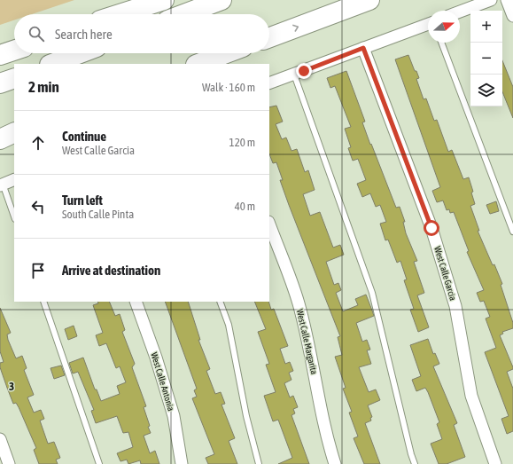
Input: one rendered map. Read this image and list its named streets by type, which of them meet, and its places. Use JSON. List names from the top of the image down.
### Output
{
  "streets": {
    "street": ["West Calle Garcia", "West Calle Margarita", "West Calle Antonia"]
  },
  "north": "right",
  "page": {
    "map_buttons": ["+", "−"],
    "search": "Search here",
    "heading": ["2 min", "Walk · 160 m"],
    "list": [
      ["Continue", "West Calle Garcia", "120 m"],
      ["Turn left", "South Calle Pinta", "40 m"],
      "Arrive at destination"
    ]
  },
  "grid": {
    "rows": ["3"]
  }
}
